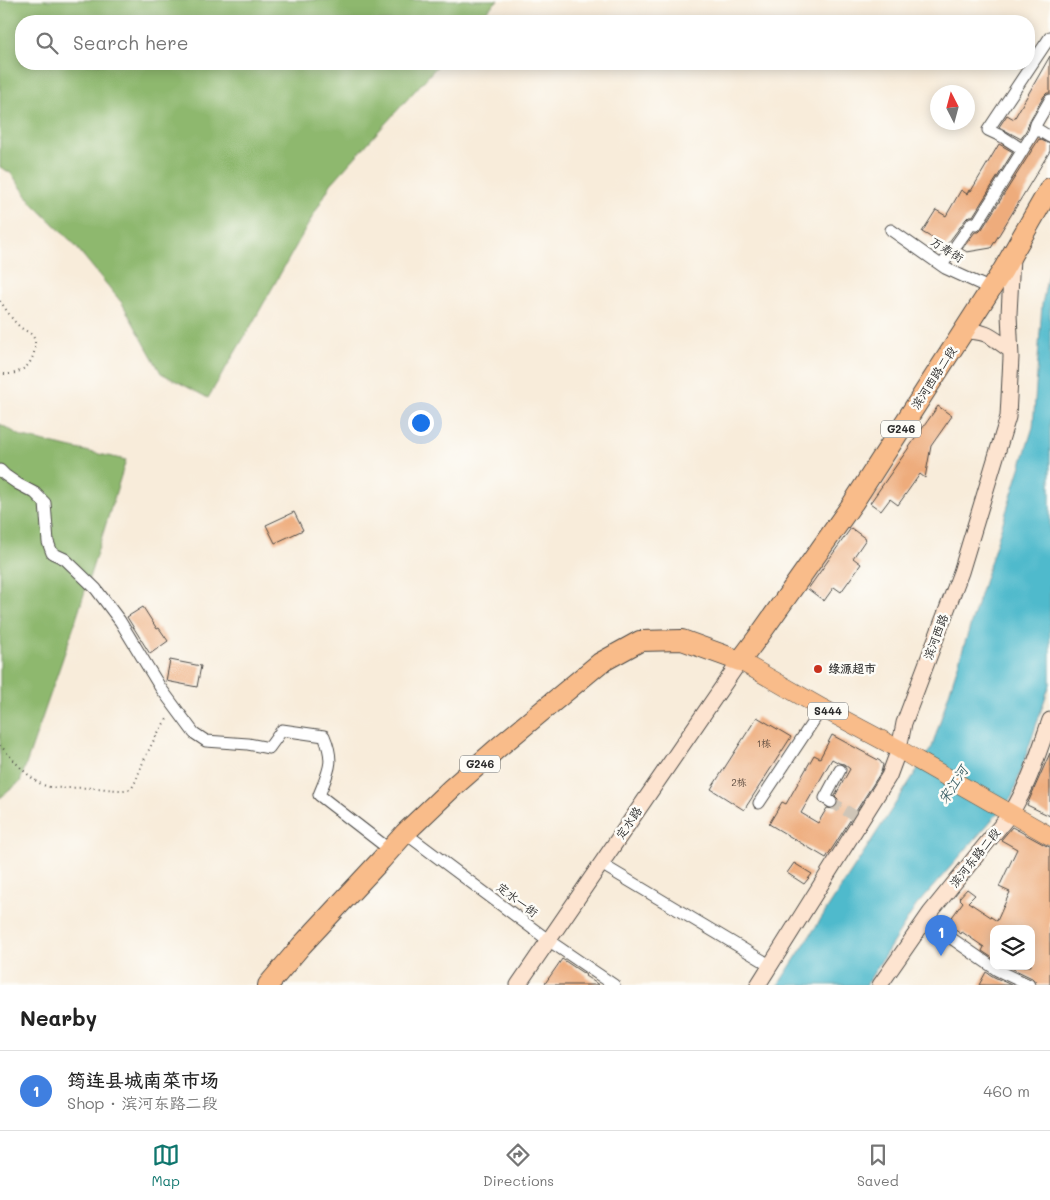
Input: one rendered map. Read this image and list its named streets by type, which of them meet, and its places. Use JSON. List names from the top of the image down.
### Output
{
  "streets": {
    "highway": ["滨河西路二段", "G246"],
    "main road": ["S444"],
    "street": [
      "万寿街",
      "滨河西路",
      "定水路",
      "滨河东路二段",
      "定水一街"
    ]
  },
  "crossings": [
    ["万寿街", "滨河西路二段"],
    ["滨河西路二段", "G246"],
    ["滨河西路二段", "滨河西路"],
    ["滨河西路二段", "S444"],
    ["滨河西路二段", "定水路"],
    ["G246", "S444"],
    ["G246", "定水路"],
    ["G246", "定水一街"],
    ["滨河西路", "S444"],
    ["S444", "定水路"],
    ["S444", "滨河东路二段"],
    ["定水路", "定水一街"]
  ],
  "water": ["宋江河"],
  "places": ["绿源超市"],
  "house_numbers": ["1栋", "2栋"],
  "north": "top",
  "page": {
    "search": "Search here",
    "pins": "1",
    "heading": "Nearby",
    "list": [
      {
        "mark": "1",
        "name": "筠连县城南菜市场",
        "note": "Shop · 滨河东路二段",
        "value": "460 m"
      }
    ],
    "nav": ["Map", "Directions", "Saved"]
  }
}
